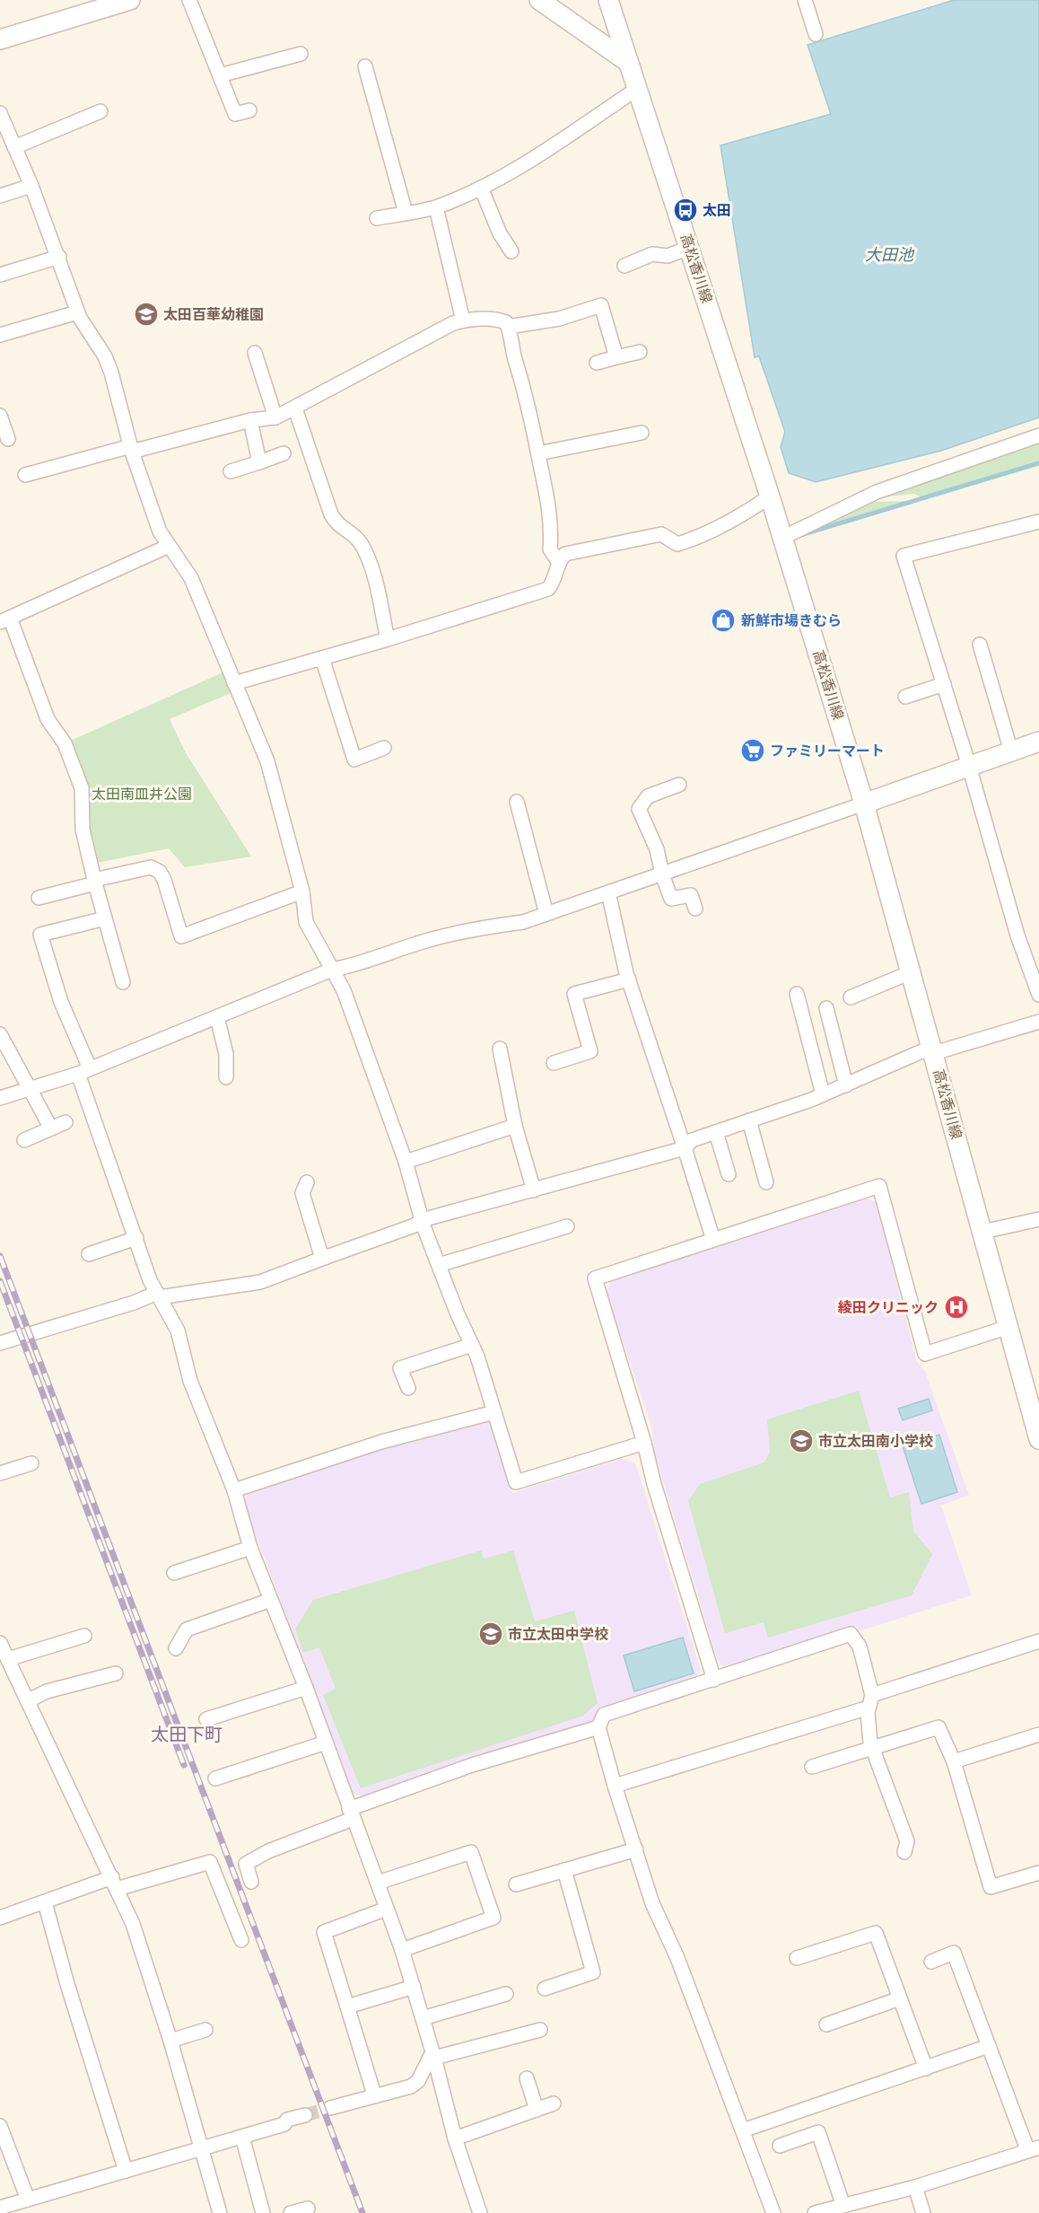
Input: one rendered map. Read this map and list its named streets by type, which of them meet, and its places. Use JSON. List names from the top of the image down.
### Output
{
  "streets": {
    "main road": ["高松香川線"]
  },
  "districts": ["太田下町"],
  "water": ["大田池"],
  "parks": ["太田南皿井公園"],
  "places": {
    "bus stop": ["太田"],
    "school or university": ["太田百華幼稚園", "市立太田南小学校", "市立太田中学校"],
    "shop": ["新鮮市場きむら"],
    "supermarket": ["ファミリーマート"],
    "hospital": ["綾田クリニック"]
  }
}
